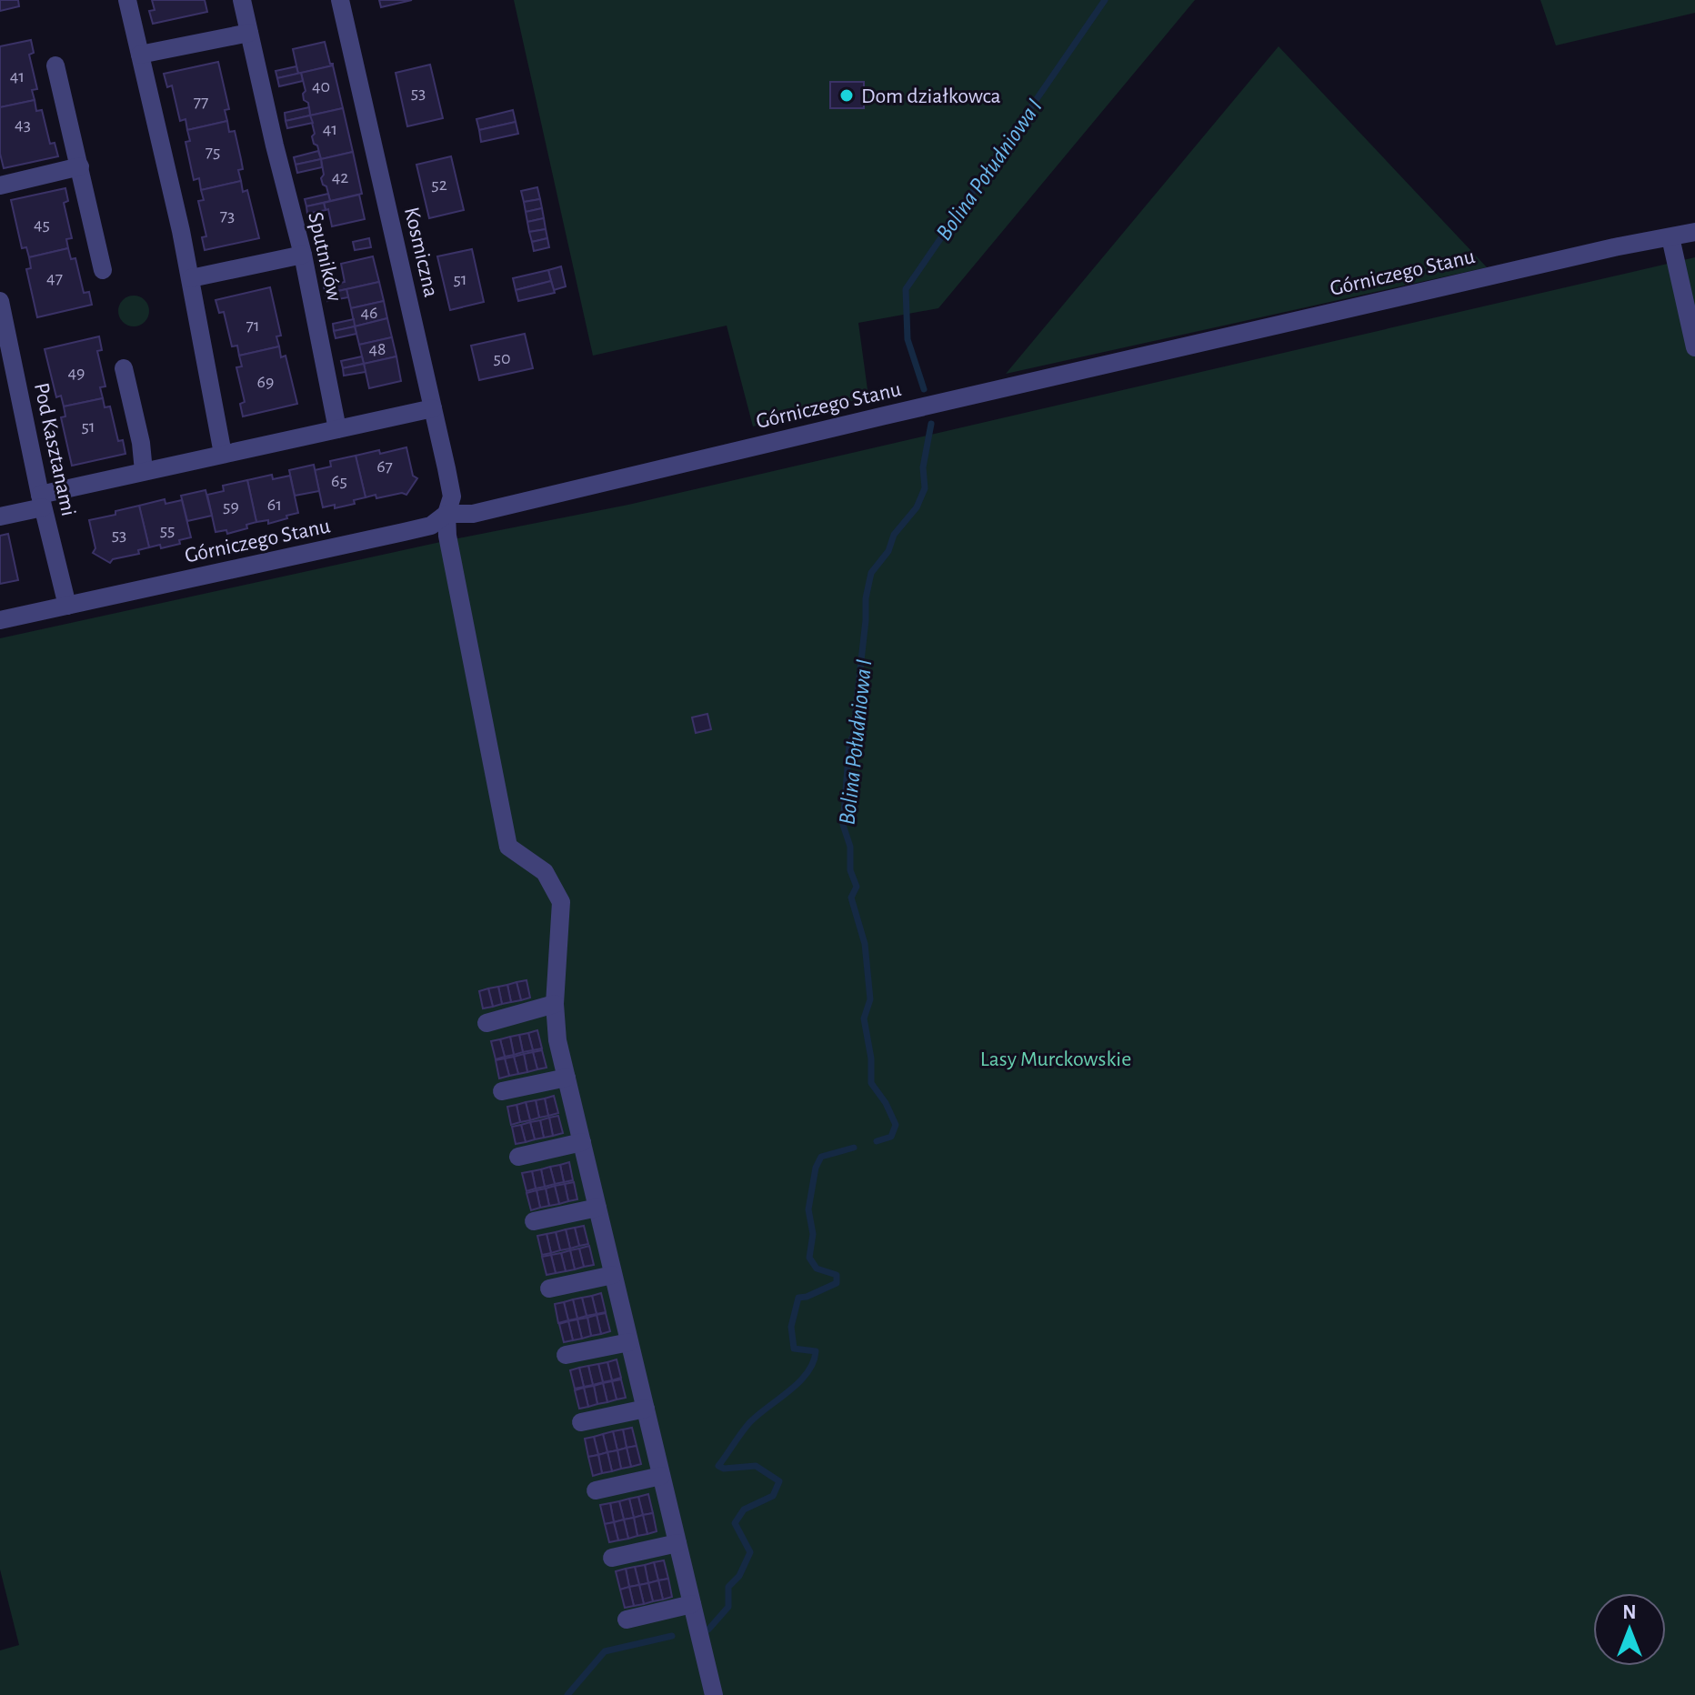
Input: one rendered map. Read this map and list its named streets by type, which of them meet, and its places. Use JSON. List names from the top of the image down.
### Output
{
  "streets": {
    "street": [
      "Kosmiczna",
      "Sputników",
      "Górniczego Stanu",
      "Pod Kasztanami"
    ]
  },
  "crossings": [
    ["Kosmiczna", "Górniczego Stanu"],
    ["Górniczego Stanu", "Pod Kasztanami"]
  ],
  "water": ["Bolina Południowa I"],
  "parks": ["Lasy Murckowskie"],
  "places": ["Dom działkowca"],
  "house_numbers": [
    "41",
    "40",
    "53",
    "77",
    "43",
    "41",
    "75",
    "42",
    "52",
    "73",
    "45",
    "47",
    "51",
    "46",
    "71",
    "48",
    "50",
    "49",
    "69",
    "51",
    "67",
    "65",
    "61",
    "59",
    "55",
    "53"
  ],
  "north": "top"
}
